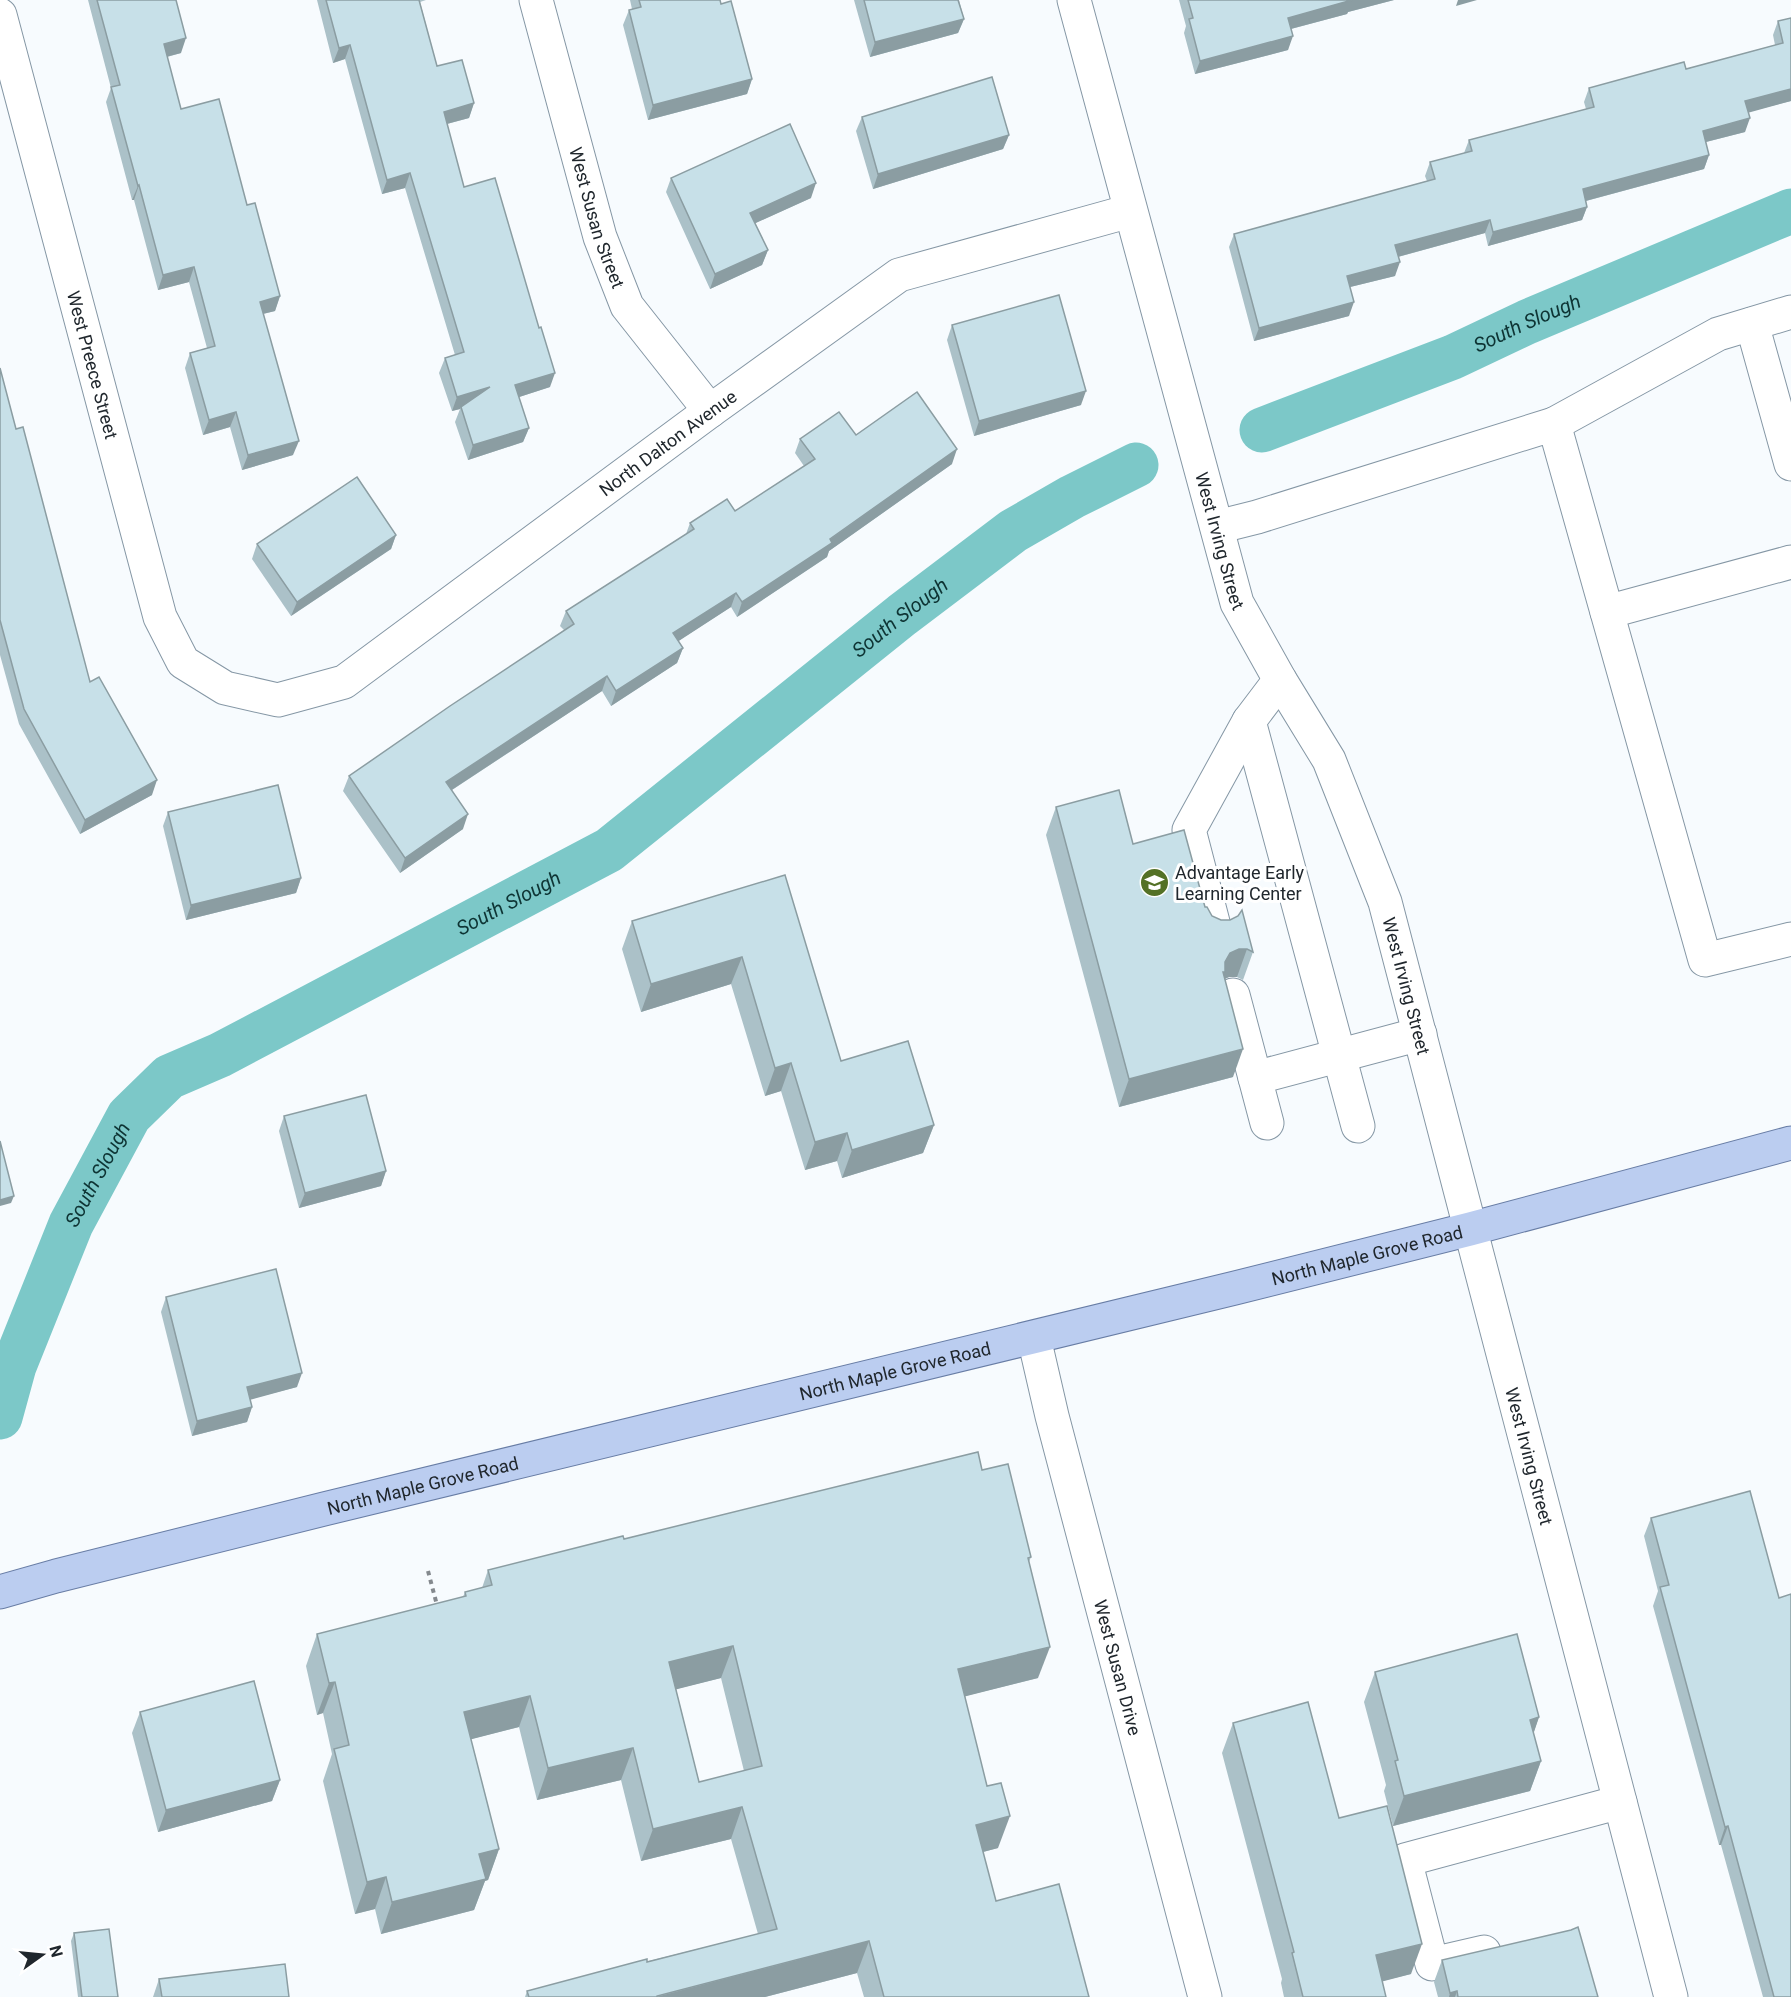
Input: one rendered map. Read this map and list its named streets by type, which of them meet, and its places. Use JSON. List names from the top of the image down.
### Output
{
  "streets": {
    "main road": ["North Maple Grove Road"],
    "street": [
      "West Susan Street",
      "West Preece Street",
      "North Dalton Avenue",
      "West Irving Street",
      "West Susan Drive"
    ]
  },
  "crossings": [
    ["West Susan Street", "North Dalton Avenue"],
    ["West Preece Street", "North Dalton Avenue"],
    ["North Dalton Avenue", "West Irving Street"],
    ["West Irving Street", "North Maple Grove Road"],
    ["North Maple Grove Road", "West Susan Drive"]
  ],
  "water": ["South Slough"],
  "places": {
    "school or university": ["Advantage Early Learning Center"]
  },
  "north": "right"
}
